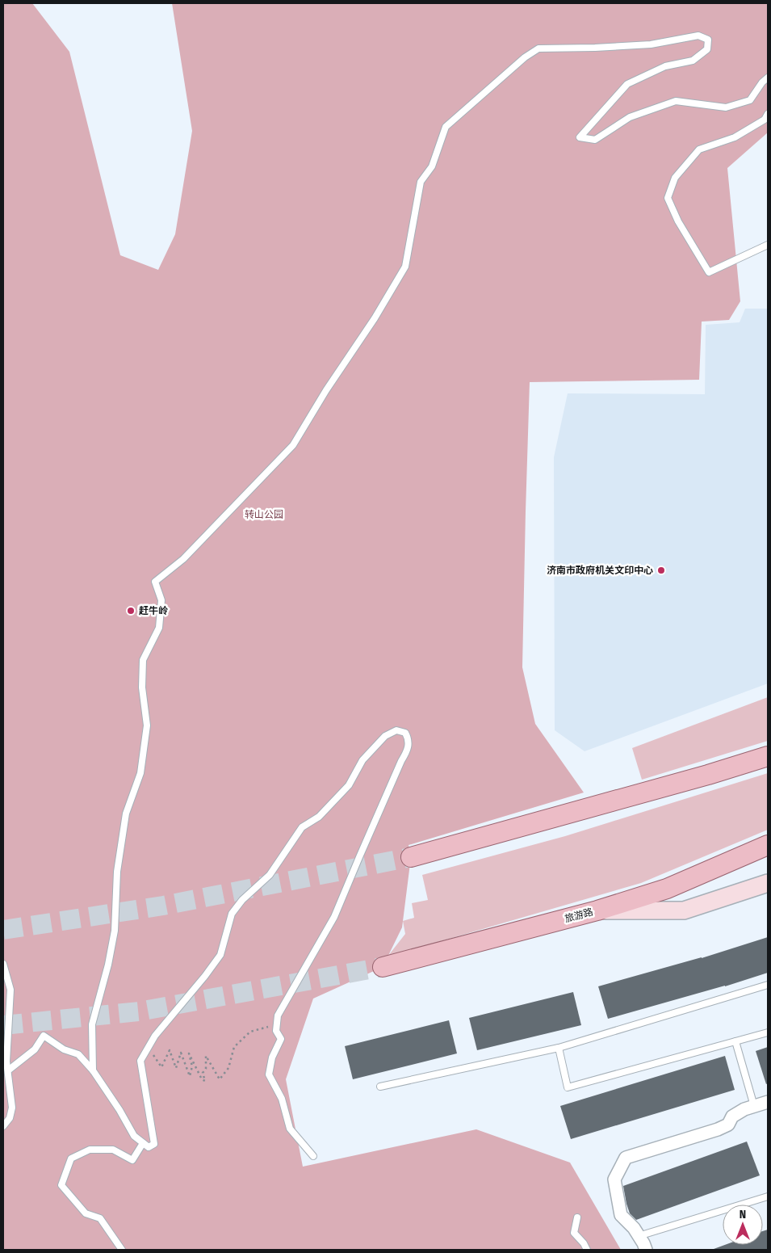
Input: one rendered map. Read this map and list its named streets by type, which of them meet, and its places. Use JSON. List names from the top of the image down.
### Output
{
  "streets": {
    "main road": ["旅游路"]
  },
  "parks": ["转山公园"],
  "places": ["济南市政府机关文印中心", "赶牛岭"],
  "north": "top"
}
